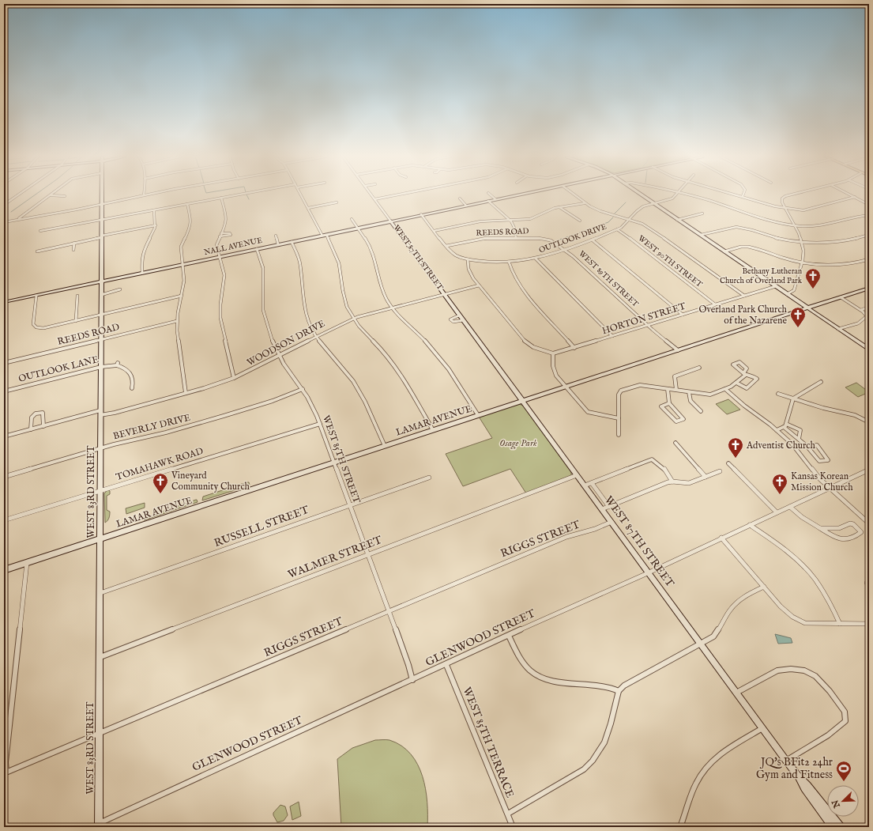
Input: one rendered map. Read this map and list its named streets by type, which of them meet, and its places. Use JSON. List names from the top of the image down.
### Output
{
  "streets": {
    "street": [
      "REEDS ROAD",
      "OUTLOOK DRIVE",
      "NALL AVENUE",
      "WEST 87TH STREET",
      "WEST 90TH STREET",
      "WEST 89TH STREET",
      "HORTON STREET",
      "WOODSON DRIVE",
      "OUTLOOK LANE",
      "LAMAR AVENUE",
      "BEVERLY DRIVE",
      "WEST 85TH STREET",
      "TOMAHAWK ROAD",
      "WEST 83RD STREET",
      "RUSSELL STREET",
      "RIGGS STREET",
      "WALMER STREET",
      "GLENWOOD STREET",
      "WEST 85TH TERRACE"
    ]
  },
  "crossings": [
    ["REEDS ROAD", "OUTLOOK DRIVE"],
    ["REEDS ROAD", "WEST 89TH STREET"],
    ["REEDS ROAD", "WEST 83RD STREET"],
    ["OUTLOOK DRIVE", "NALL AVENUE"],
    ["OUTLOOK DRIVE", "WEST 90TH STREET"],
    ["OUTLOOK DRIVE", "WEST 89TH STREET"],
    ["NALL AVENUE", "WEST 87TH STREET"],
    ["NALL AVENUE", "WEST 85TH STREET"],
    ["NALL AVENUE", "WEST 83RD STREET"],
    ["WEST 87TH STREET", "WOODSON DRIVE"],
    ["WEST 87TH STREET", "LAMAR AVENUE"],
    ["WEST 87TH STREET", "RIGGS STREET"],
    ["WEST 87TH STREET", "WALMER STREET"],
    ["WEST 87TH STREET", "GLENWOOD STREET"],
    ["WEST 90TH STREET", "HORTON STREET"],
    ["WEST 89TH STREET", "HORTON STREET"],
    ["WEST 89TH STREET", "LAMAR AVENUE"],
    ["WOODSON DRIVE", "WEST 85TH STREET"],
    ["WOODSON DRIVE", "WEST 83RD STREET"],
    ["OUTLOOK LANE", "WEST 83RD STREET"],
    ["LAMAR AVENUE", "WEST 85TH STREET"],
    ["LAMAR AVENUE", "WEST 83RD STREET"],
    ["BEVERLY DRIVE", "WEST 85TH STREET"],
    ["BEVERLY DRIVE", "WEST 83RD STREET"],
    ["WEST 85TH STREET", "TOMAHAWK ROAD"],
    ["WEST 85TH STREET", "RUSSELL STREET"],
    ["WEST 85TH STREET", "RIGGS STREET"],
    ["WEST 85TH STREET", "WALMER STREET"],
    ["WEST 85TH STREET", "GLENWOOD STREET"],
    ["TOMAHAWK ROAD", "WEST 83RD STREET"],
    ["WEST 83RD STREET", "RUSSELL STREET"],
    ["WEST 83RD STREET", "RIGGS STREET"],
    ["WEST 83RD STREET", "WALMER STREET"],
    ["WEST 83RD STREET", "GLENWOOD STREET"],
    ["GLENWOOD STREET", "WEST 85TH TERRACE"]
  ],
  "parks": ["Osage Park"],
  "places": {
    "church": [
      "Bethany Lutheran Church of Overland Park",
      "Overland Park Church of the Nazarene",
      "Adventist Church",
      "Vineyard Community Church",
      "Kansas Korean Mission Church"
    ],
    "sports": ["JQ's BFit2 24hr Gym and Fitness"]
  },
  "north": "bottom left"
}
